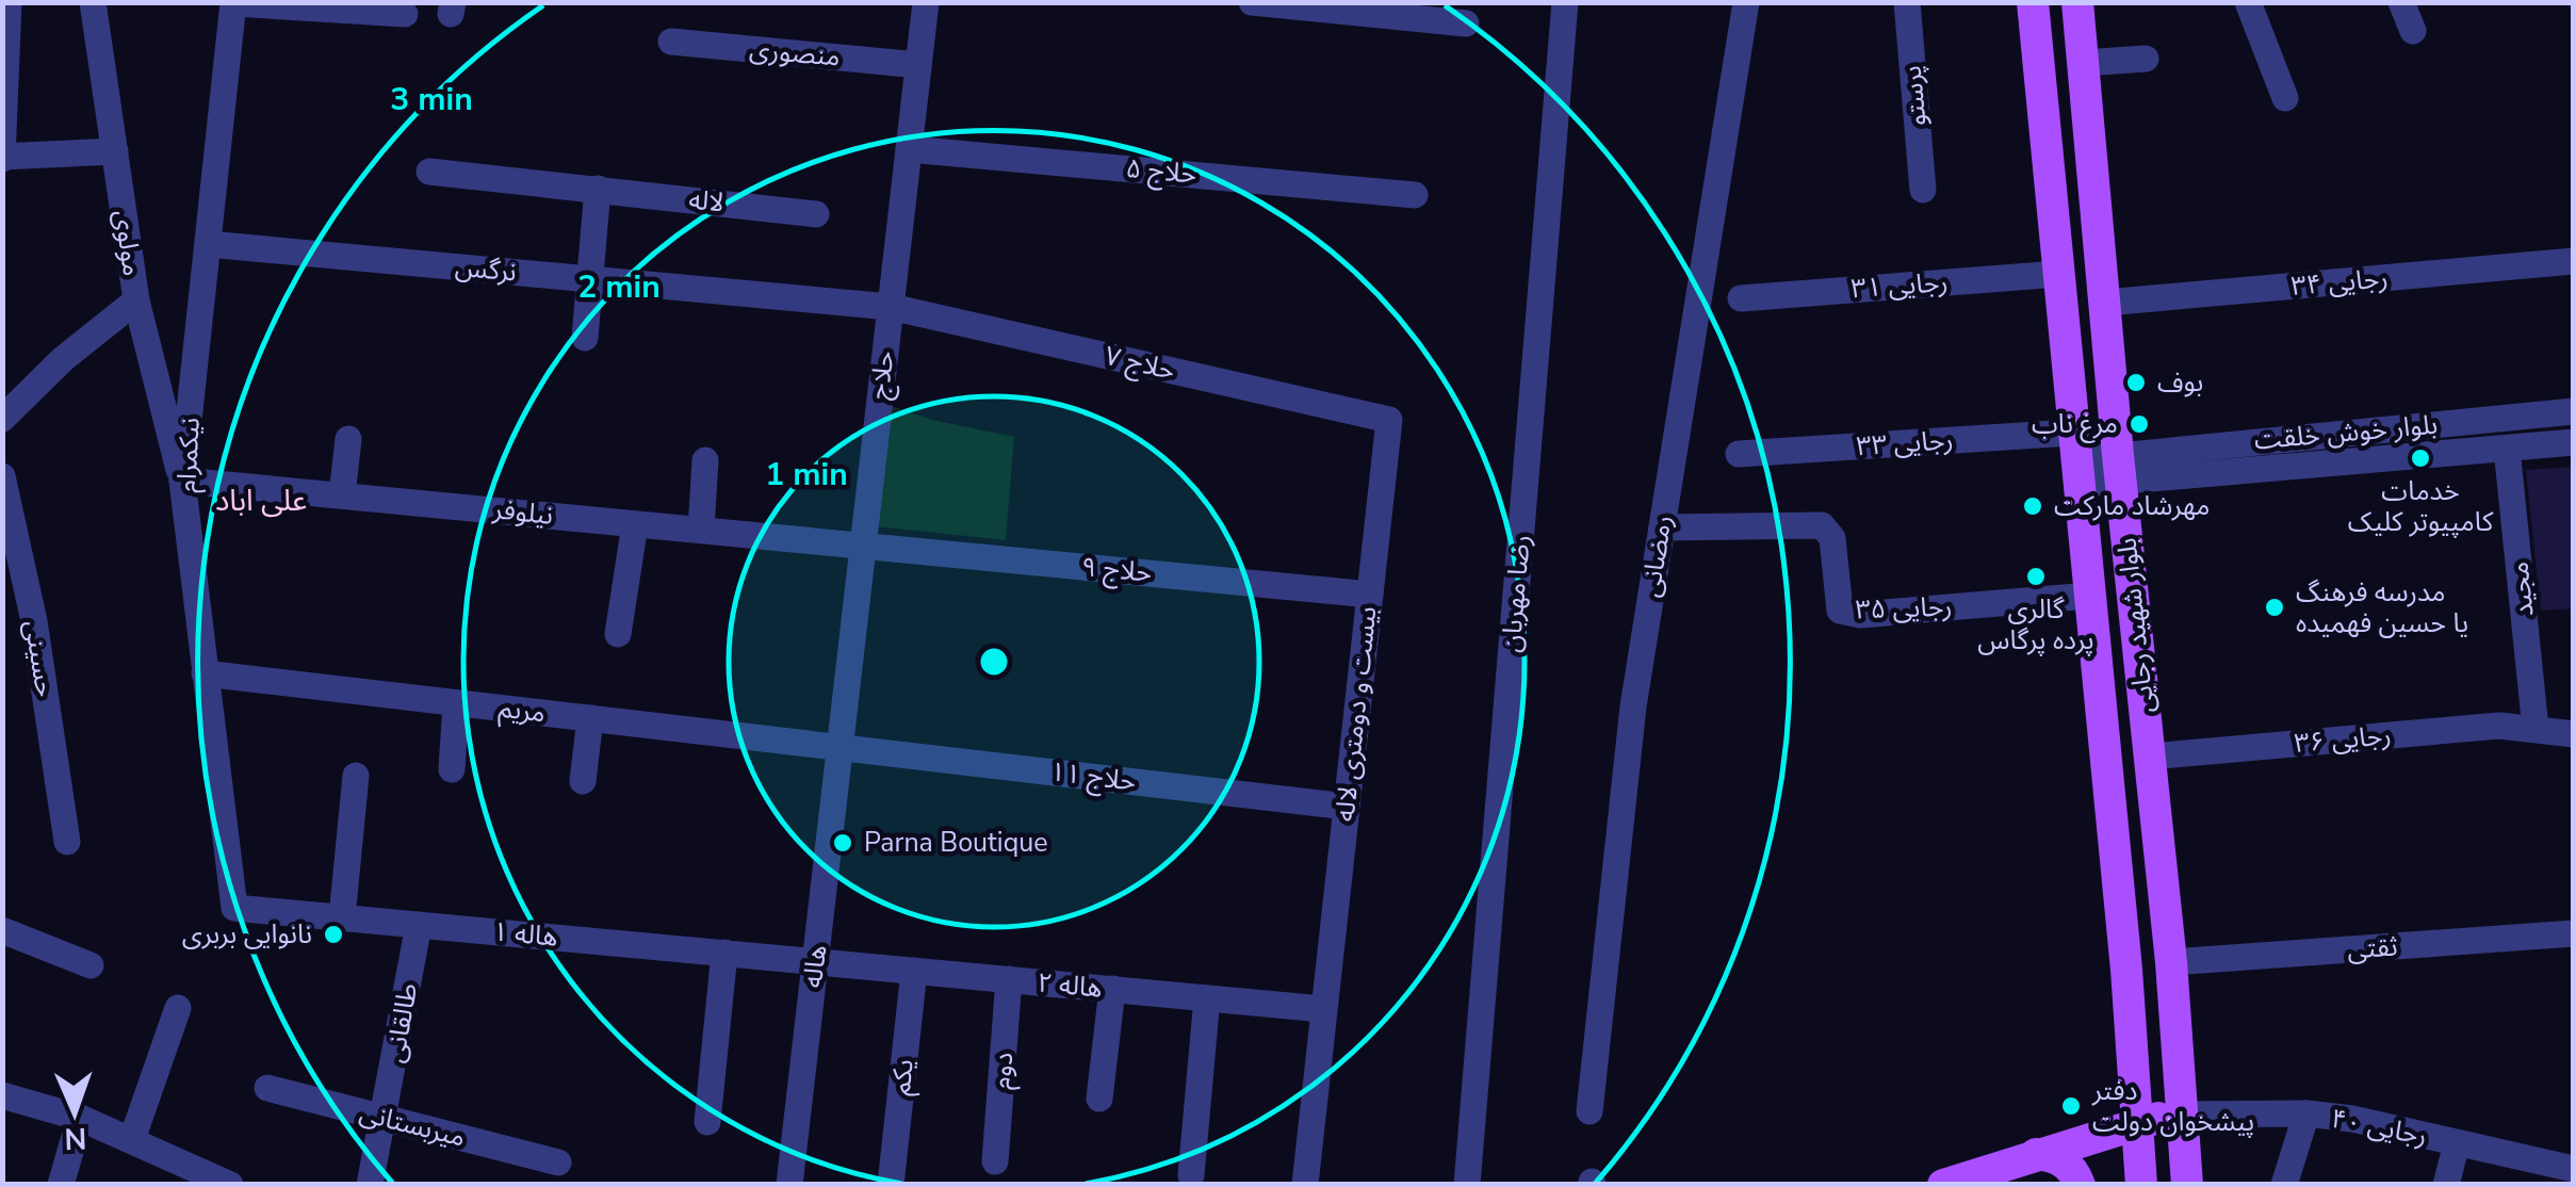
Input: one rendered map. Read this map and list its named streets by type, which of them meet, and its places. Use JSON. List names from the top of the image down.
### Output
{
  "streets": {
    "main road": ["بلوار شهید رجایی"],
    "street": [
      "منصوری",
      "پرستو",
      "حلاج ۵",
      "لاله",
      "مولوی",
      "نرگس",
      "رجایی ۳۴",
      "رجایی ۳۱",
      "حلاج ۷",
      "حلاج",
      "بلوار خوش خلقت",
      "رجایی ۳۳",
      "نیکمرام",
      "نیلوفر",
      "رمضانی",
      "حلاج ۹",
      "مجید",
      "رضا مهربان",
      "رجایی ۳۵",
      "حسینی",
      "مریم",
      "بیست و دومتری لاله",
      "رجایی ۳۶",
      "حلاج ۱۱",
      "هاله ۱",
      "ثقتی",
      "هاله",
      "هاله ۲",
      "طالقانی",
      "دوم",
      "یکم",
      "میربستانی",
      "رجایی ۴۰"
    ]
  },
  "crossings": [
    ["منصوری", "حلاج"],
    ["حلاج ۵", "حلاج"],
    ["مولوی", "نیکمرام"],
    ["مولوی", "نیلوفر"],
    ["نرگس", "حلاج ۷"],
    ["نرگس", "حلاج"],
    ["نرگس", "نیکمرام"],
    ["رجایی ۳۴", "بلوار شهید رجایی"],
    ["رجایی ۳۱", "بلوار شهید رجایی"],
    ["حلاج ۷", "حلاج"],
    ["حلاج ۷", "بیست و دومتری لاله"],
    ["حلاج", "نیلوفر"],
    ["حلاج", "حلاج ۹"],
    ["حلاج", "مریم"],
    ["حلاج", "حلاج ۱۱"],
    ["حلاج", "هاله"],
    ["بلوار خوش خلقت", "رجایی ۳۳"],
    ["بلوار خوش خلقت", "مجید"],
    ["بلوار خوش خلقت", "بلوار شهید رجایی"],
    ["رجایی ۳۳", "بلوار شهید رجایی"],
    ["نیکمرام", "نیلوفر"],
    ["نیکمرام", "مریم"],
    ["نیکمرام", "هاله ۱"],
    ["نیلوفر", "حلاج ۹"],
    ["رمضانی", "رجایی ۳۵"],
    ["حلاج ۹", "بیست و دومتری لاله"],
    ["مجید", "رجایی ۳۶"],
    ["رجایی ۳۵", "بلوار شهید رجایی"],
    ["بلوار شهید رجایی", "رجایی ۳۶"],
    ["بلوار شهید رجایی", "ثقتی"],
    ["بلوار شهید رجایی", "رجایی ۴۰"],
    ["مریم", "حلاج ۱۱"],
    ["مریم", "هاله"],
    ["بیست و دومتری لاله", "حلاج ۱۱"],
    ["بیست و دومتری لاله", "هاله ۲"],
    ["حلاج ۱۱", "هاله"],
    ["هاله ۱", "هاله"],
    ["هاله ۱", "هاله ۲"],
    ["هاله ۱", "طالقانی"],
    ["هاله", "هاله ۲"],
    ["هاله ۲", "دوم"],
    ["هاله ۲", "یکم"],
    ["طالقانی", "میربستانی"]
  ],
  "districts": ["علی اباد"],
  "places": [
    "بوف",
    "مرغ ناب",
    "خدمات کامپیوتر کلیک",
    "مهرشاد مارکت",
    "گالری پرده پرگاس",
    "مدرسه فرهنگ یا حسین فهمیده",
    "Parna Boutique",
    "نانوایی بربری",
    "دفتر پیشخوان دولت"
  ],
  "north": "bottom",
  "rings": ["3 min", "2 min", "1 min"]
}
